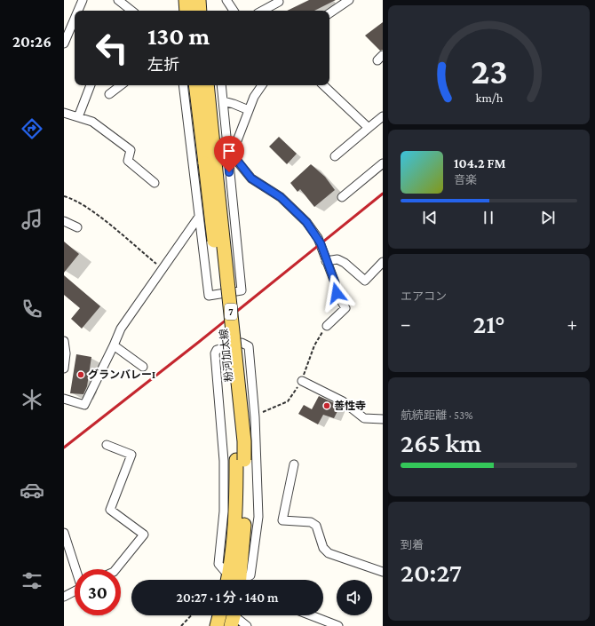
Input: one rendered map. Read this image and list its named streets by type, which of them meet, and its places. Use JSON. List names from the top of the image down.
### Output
{
  "streets": {
    "main road": ["7", "粉河加太線"]
  },
  "places": ["グランバレーI", "善性寺"],
  "page": {
    "tabs": "20:26",
    "turn": ["130 m", "左折"],
    "song": ["104.2 FM", "音楽"],
    "tile": [
      "エアコン",
      ["航続距離 · 53%", "265 km"],
      ["到着", "20:27"]
    ],
    "heat": ["−", "21°", "+"],
    "limit": "30",
    "trip": "20:27 · 1 分 · 140 m",
    "gauge": ["23", "km/h"]
  }
}
